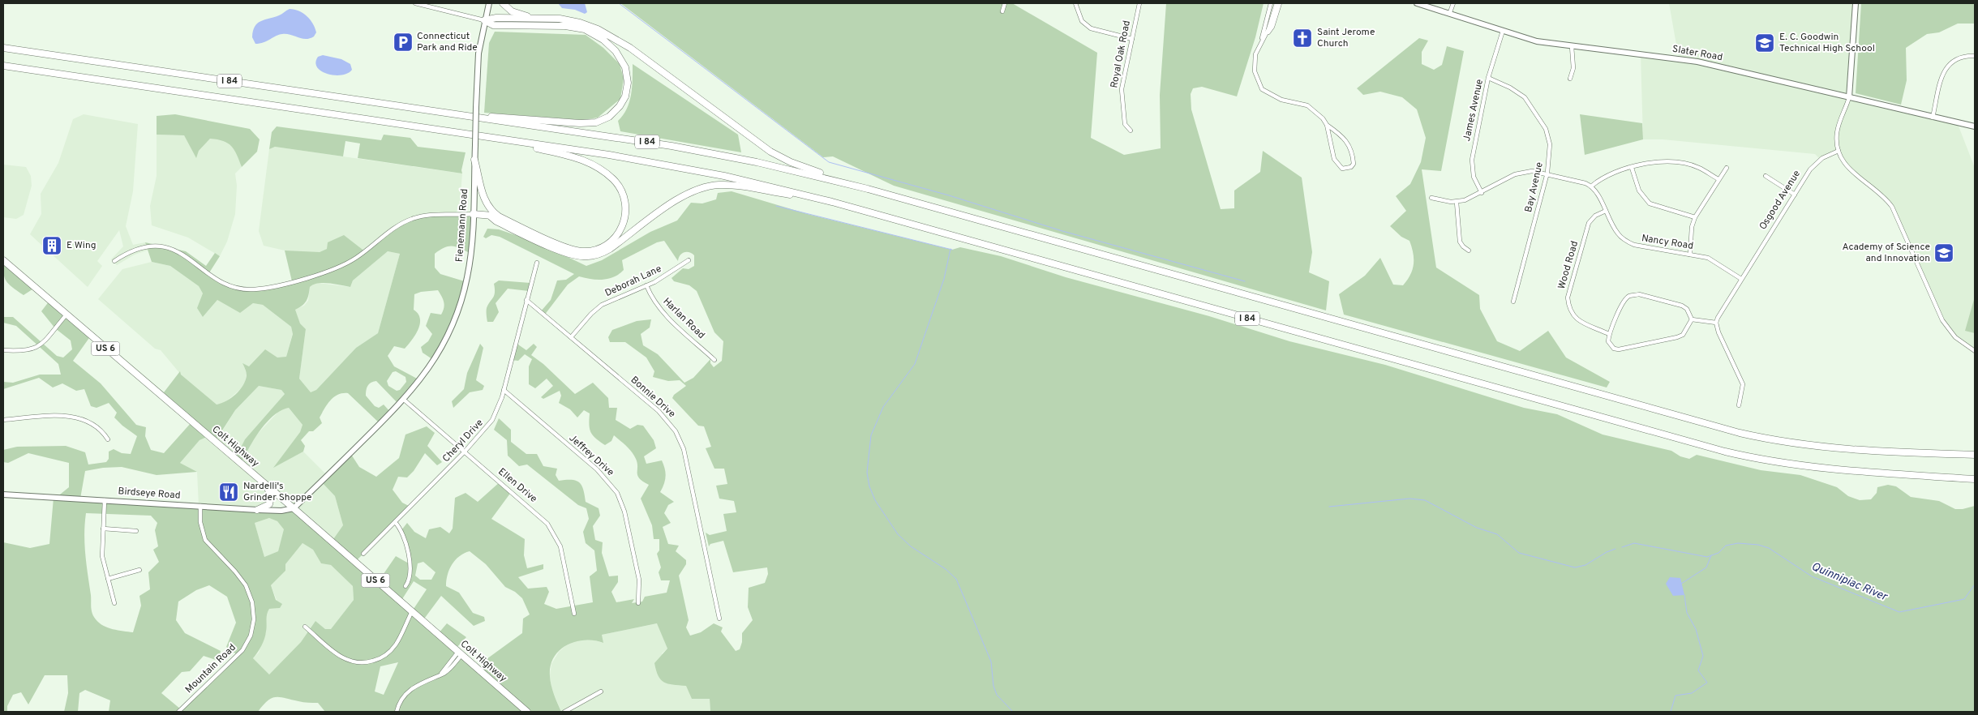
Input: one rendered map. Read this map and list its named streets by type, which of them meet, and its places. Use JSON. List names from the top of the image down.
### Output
{
  "streets": {
    "highway": ["I 84", "US 6", "Colt Highway"],
    "main road": ["Slater Road", "Fienemann Road", "Birdseye Road"],
    "street": [
      "Royal Oak Road",
      "James Avenue",
      "Bay Avenue",
      "Osgood Avenue",
      "Nancy Road",
      "Wood Road",
      "Deborah Lane",
      "Harlan Road",
      "Bonnie Drive",
      "Cheryl Drive",
      "Jeffrey Drive",
      "Ellen Drive",
      "Mountain Road"
    ]
  },
  "crossings": [
    ["Slater Road", "James Avenue"],
    ["James Avenue", "Bay Avenue"],
    ["Osgood Avenue", "Nancy Road"],
    ["Fienemann Road", "Colt Highway"],
    ["Fienemann Road", "Ellen Drive"],
    ["Fienemann Road", "Birdseye Road"],
    ["Nancy Road", "Wood Road"],
    ["Deborah Lane", "Harlan Road"],
    ["Deborah Lane", "Bonnie Drive"],
    ["Bonnie Drive", "Cheryl Drive"],
    ["Cheryl Drive", "Jeffrey Drive"],
    ["Cheryl Drive", "Ellen Drive"],
    ["Colt Highway", "Birdseye Road"],
    ["Birdseye Road", "Mountain Road"]
  ],
  "water": ["Quinnipiac River"],
  "places": {
    "church": ["Saint Jerome Church"],
    "parking": ["Connecticut Park and Ride"],
    "school or university": ["E. C. Goodwin Technical High School", "Academy of Science and Innovation"],
    "building": ["E Wing"],
    "restaurant": ["Nardelli's Grinder Shoppe"]
  }
}
